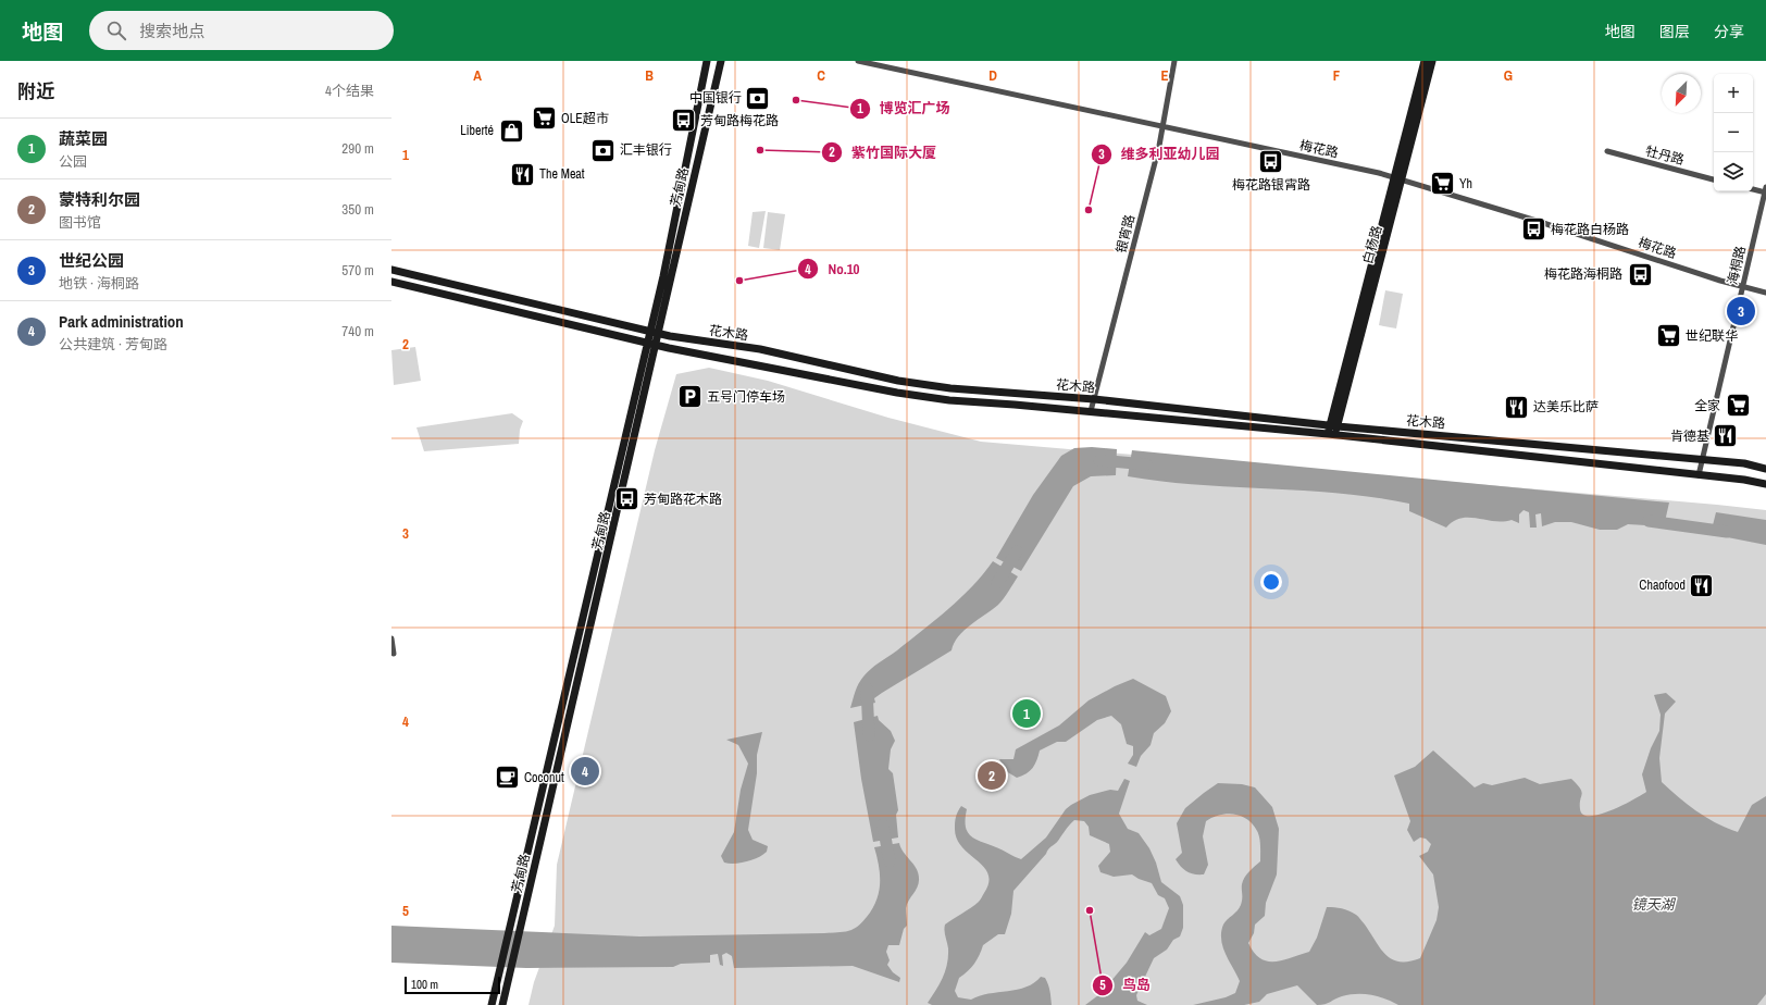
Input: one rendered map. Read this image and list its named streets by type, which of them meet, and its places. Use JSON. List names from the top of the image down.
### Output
{
  "streets": {
    "main road": ["芳甸路", "白杨路", "花木路"],
    "street": [
      "梅花路",
      "牡丹路",
      "银宵路",
      "海桐路"
    ]
  },
  "crossings": [
    ["梅花路", "银宵路"],
    ["梅花路", "白杨路"],
    ["梅花路", "海桐路"],
    ["芳甸路", "花木路"],
    ["银宵路", "花木路"],
    ["白杨路", "花木路"],
    ["海桐路", "花木路"]
  ],
  "water": ["镜天湖"],
  "places": {
    "bank": ["中国银行", "汇丰银行"],
    "other": [
      "博览汇广场",
      "紫竹国际大厦",
      "维多利亚幼儿园",
      "No.10",
      "鸟岛"
    ],
    "supermarket": [
      "OLE超市",
      "Yh",
      "世纪联华",
      "全家"
    ],
    "bus stop": [
      "芳甸路梅花路",
      "梅花路银霄路",
      "梅花路白杨路",
      "梅花路海桐路",
      "芳甸路花木路"
    ],
    "shop": ["Liberté"],
    "restaurant": [
      "The Meat",
      "达美乐比萨",
      "肯德基",
      "Chaofood"
    ],
    "parking": ["五号门停车场"],
    "cafe": ["Coconut"]
  },
  "scale_bar": "100 m",
  "north": "bottom left",
  "page": {
    "header": "地图",
    "search": "搜索地点",
    "nav": ["地图", "图层", "分享"],
    "heading": ["附近", "4个结果"],
    "map_buttons": ["+", "−"],
    "list": [
      {
        "mark": "1",
        "name": "蔬菜园",
        "note": "公园",
        "value": "290 m"
      },
      {
        "mark": "2",
        "name": "蒙特利尔园",
        "note": "图书馆",
        "value": "350 m"
      },
      {
        "mark": "3",
        "name": "世纪公园",
        "note": "地铁 · 海桐路",
        "value": "570 m"
      },
      {
        "mark": "4",
        "name": "Park administration",
        "note": "公共建筑 · 芳甸路",
        "value": "740 m"
      }
    ],
    "pins": [
      "3",
      "1",
      "4",
      "2"
    ],
    "scale": "100 m"
  },
  "grid": {
    "columns": [
      "A",
      "B",
      "C",
      "D",
      "E",
      "F",
      "G"
    ],
    "rows": [
      "1",
      "2",
      "3",
      "4",
      "5"
    ]
  }
}
